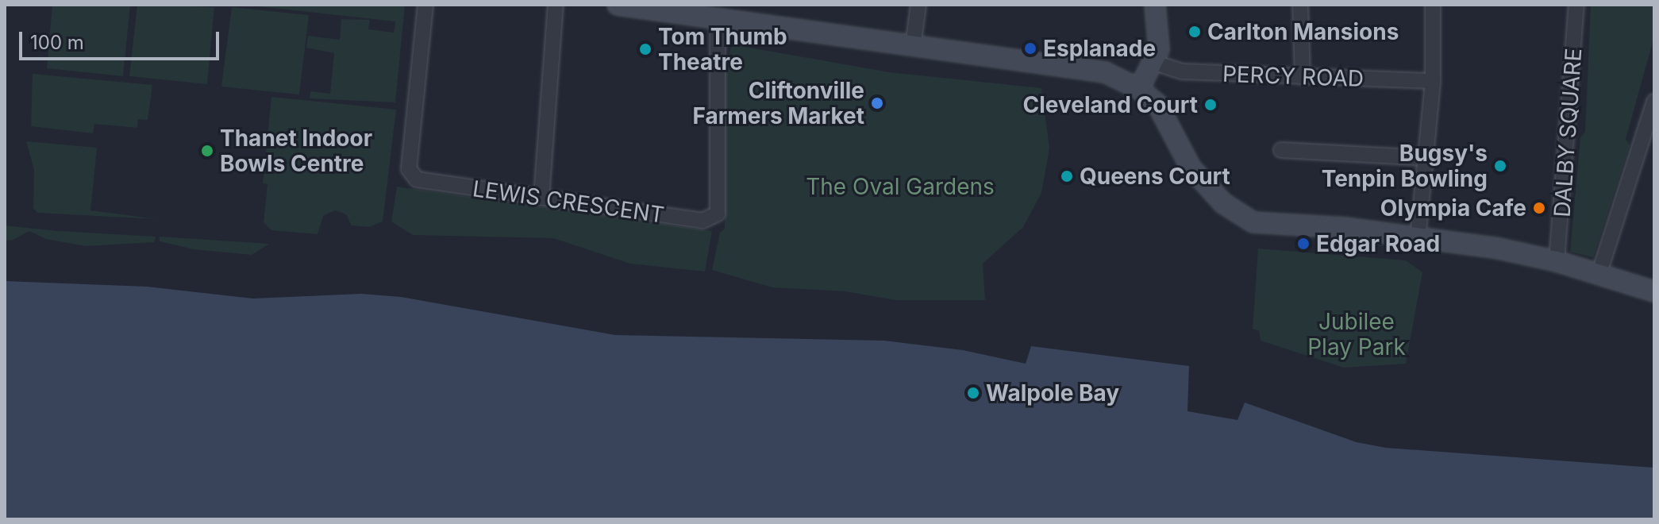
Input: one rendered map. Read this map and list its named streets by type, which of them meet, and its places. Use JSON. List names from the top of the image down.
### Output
{
  "streets": {
    "street": ["PERCY ROAD", "DALBY SQUARE", "LEWIS CRESCENT"]
  },
  "parks": ["The Oval Gardens", "Jubilee Play Park"],
  "places": [
    "Carlton Mansions",
    "Esplanade",
    "Tom Thumb Theatre",
    "Cliftonville Farmers Market",
    "Cleveland Court",
    "Thanet Indoor Bowls Centre",
    "Bugsy's Tenpin Bowling",
    "Queens Court",
    "Olympia Cafe",
    "Edgar Road",
    "Walpole Bay"
  ],
  "scale_bar": "100 m"
}
